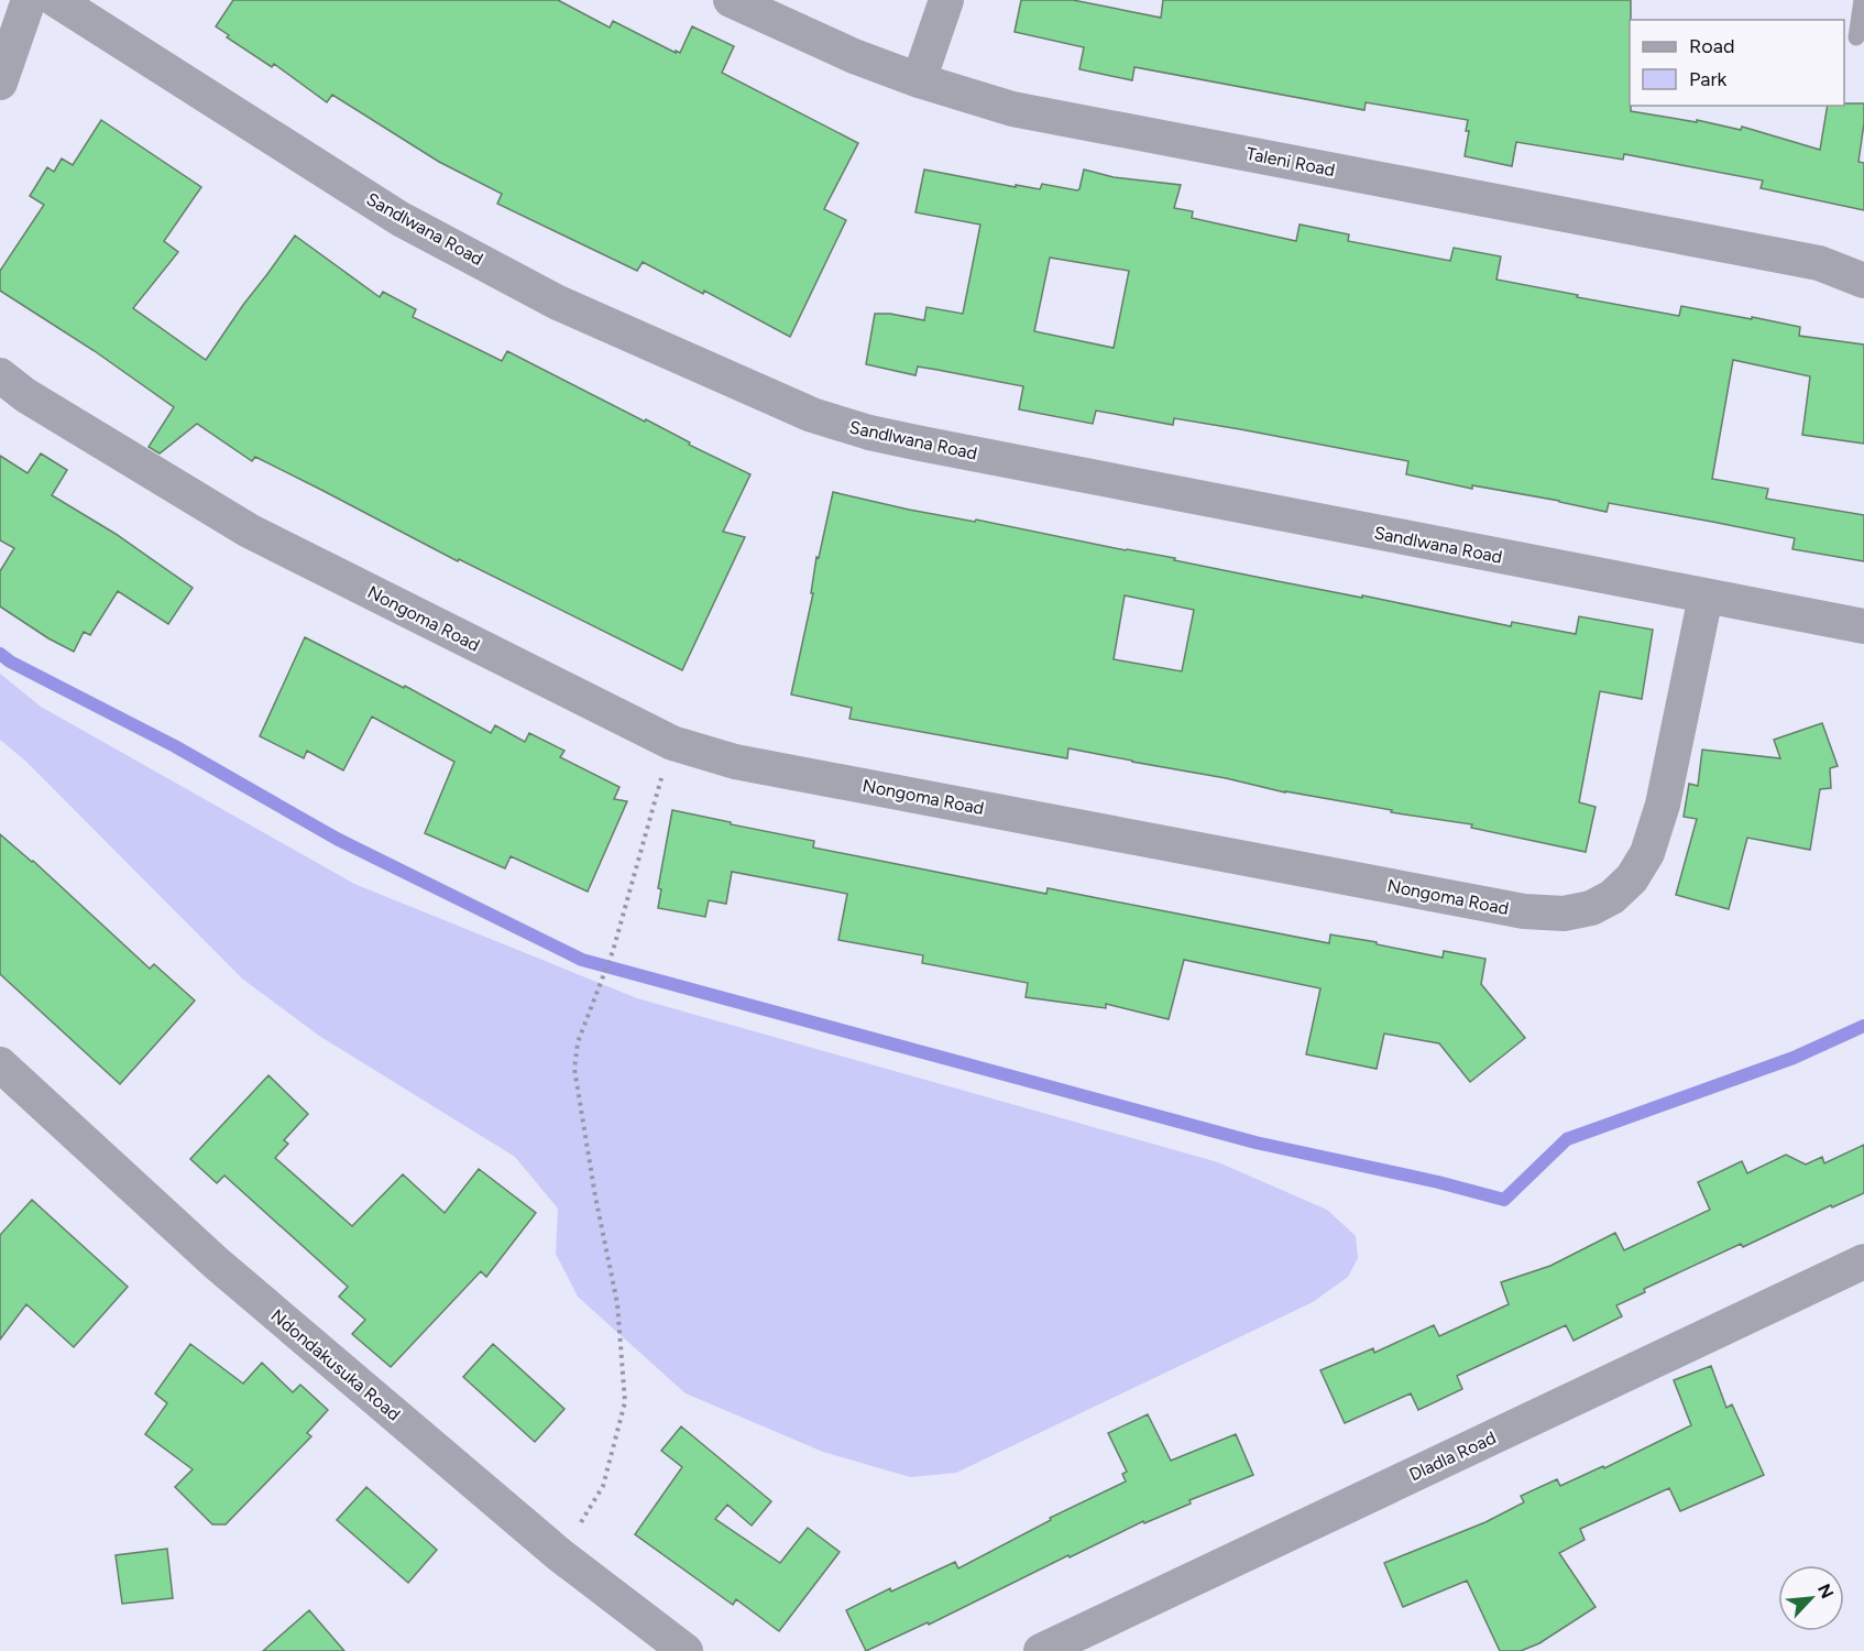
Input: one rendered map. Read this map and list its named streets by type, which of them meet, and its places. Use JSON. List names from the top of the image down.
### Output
{
  "streets": {
    "street": [
      "Taleni Road",
      "Sandlwana Road",
      "Nongoma Road",
      "Ndondakusuka Road",
      "Dladla Road"
    ]
  },
  "crossings": [
    ["Sandlwana Road", "Nongoma Road"]
  ],
  "legend": ["Road", "Park"],
  "north": "top right"
}
